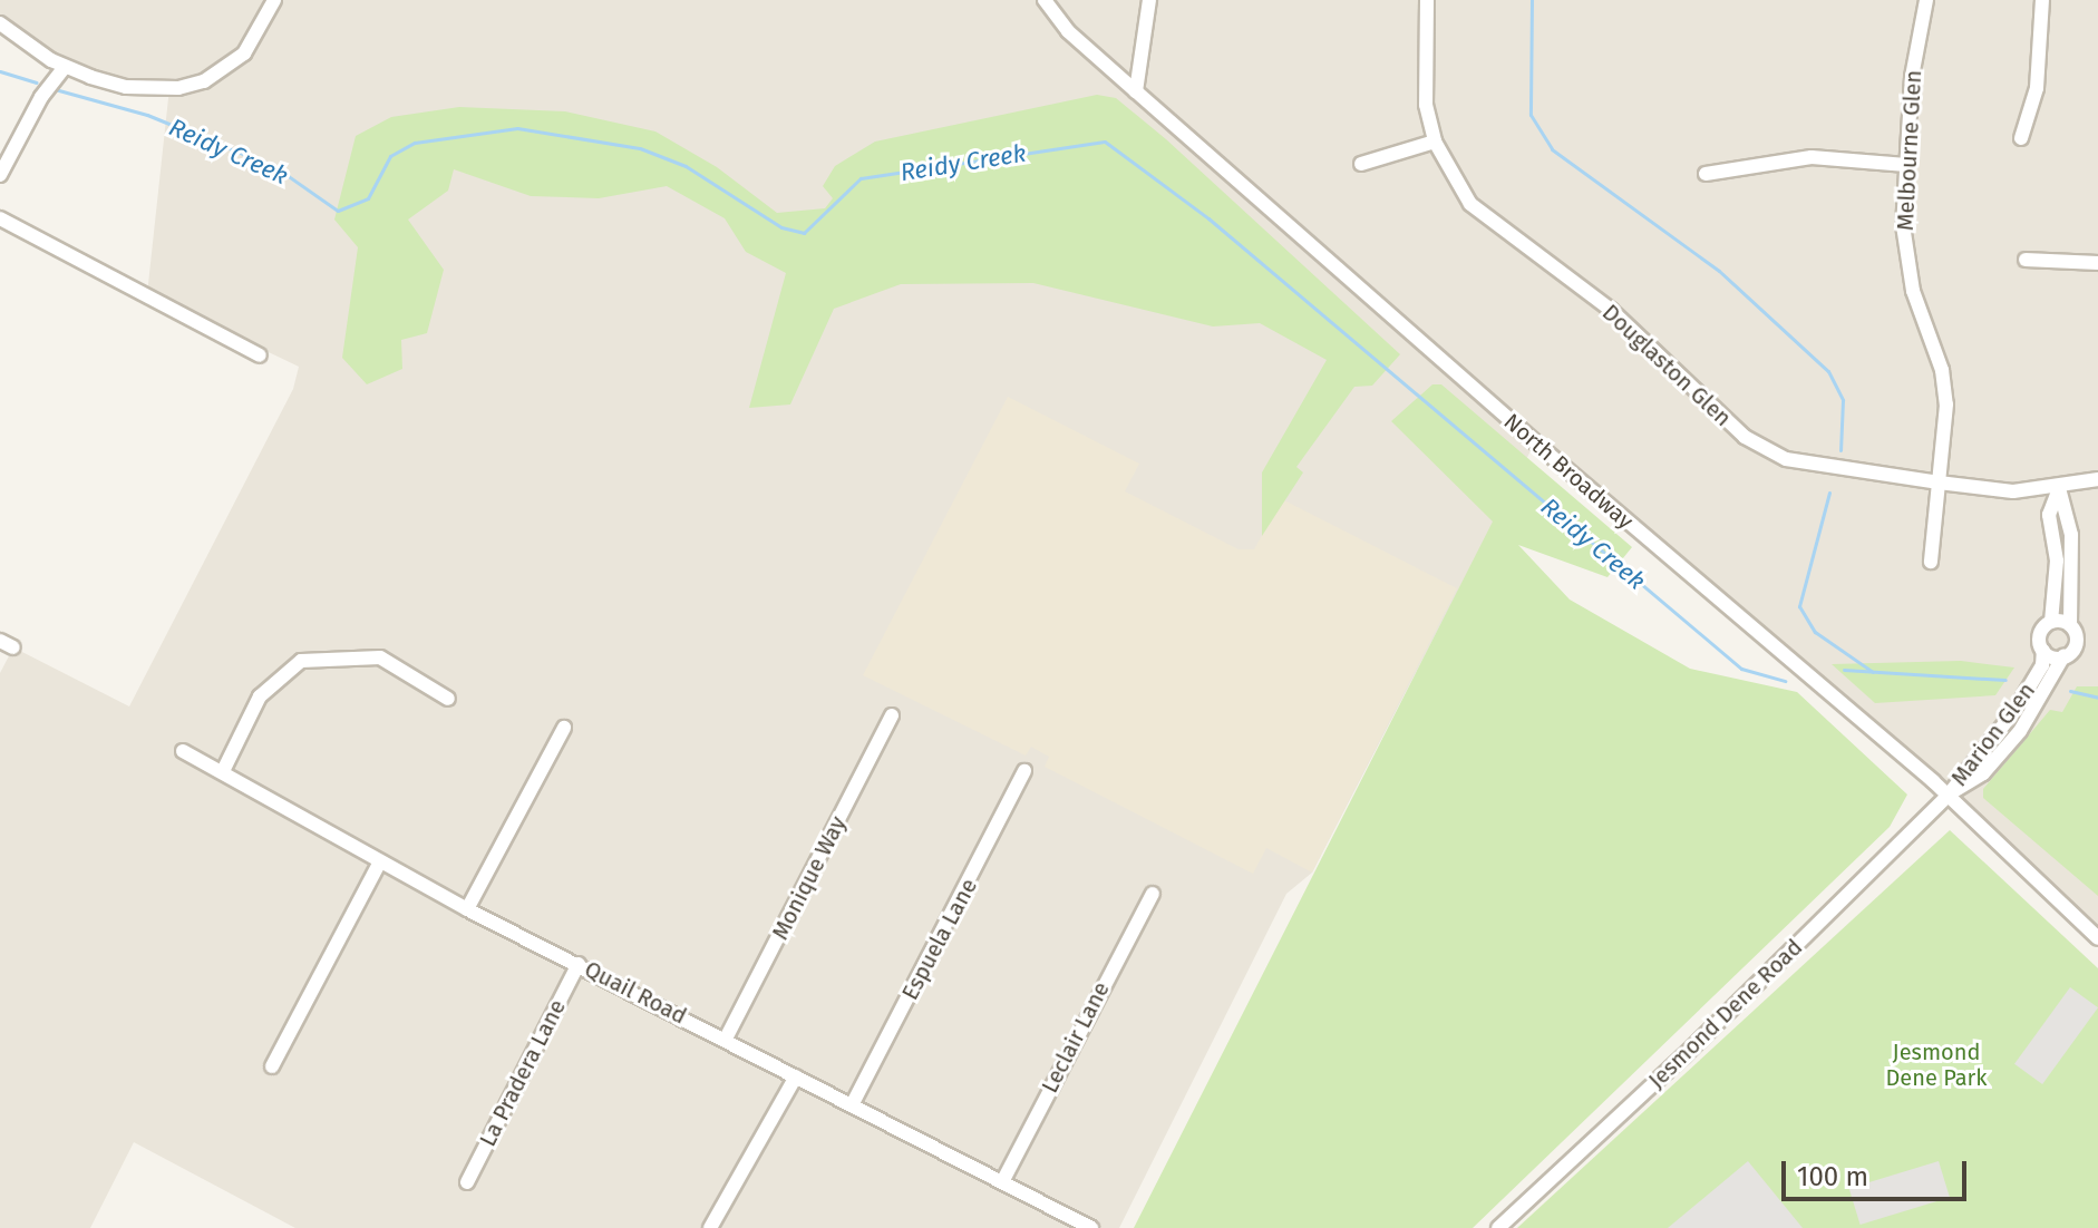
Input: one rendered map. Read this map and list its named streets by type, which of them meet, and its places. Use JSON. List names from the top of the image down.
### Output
{
  "streets": {
    "street": [
      "Melbourne Glen",
      "Douglaston Glen",
      "North Broadway",
      "Marion Glen",
      "Monique Way",
      "Espuela Lane",
      "Quail Road",
      "Jesmond Dene Road",
      "Leclair Lane",
      "La Pradera Lane"
    ]
  },
  "crossings": [
    ["Melbourne Glen", "Douglaston Glen"],
    ["North Broadway", "Marion Glen"],
    ["North Broadway", "Jesmond Dene Road"],
    ["Marion Glen", "Jesmond Dene Road"],
    ["Monique Way", "Quail Road"],
    ["Espuela Lane", "Quail Road"],
    ["Quail Road", "Leclair Lane"],
    ["Quail Road", "La Pradera Lane"]
  ],
  "water": ["Reidy Creek"],
  "parks": ["Jesmond Dene Park"],
  "scale_bar": "100 m"
}
